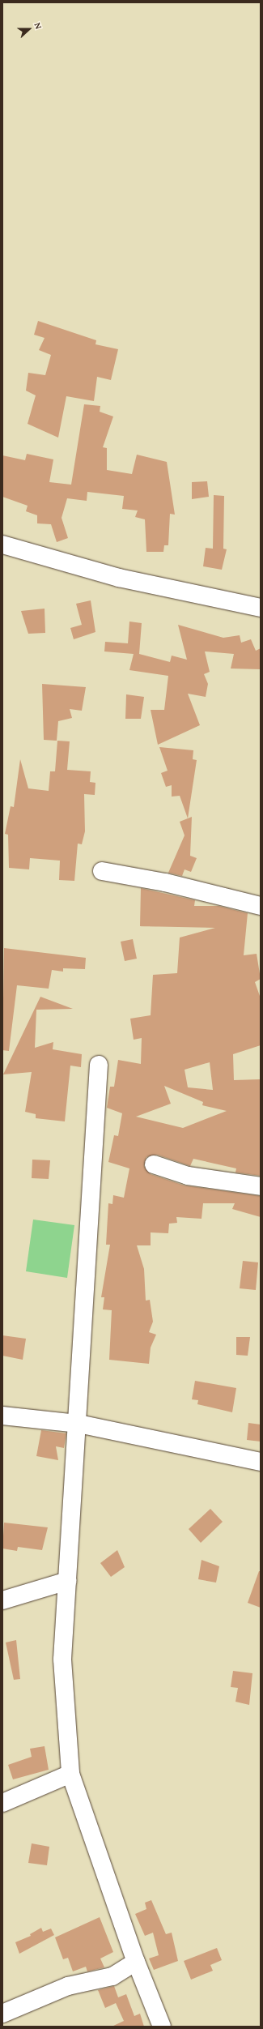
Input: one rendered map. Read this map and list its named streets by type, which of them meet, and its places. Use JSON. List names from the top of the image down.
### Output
{
  "north": "right"
}
